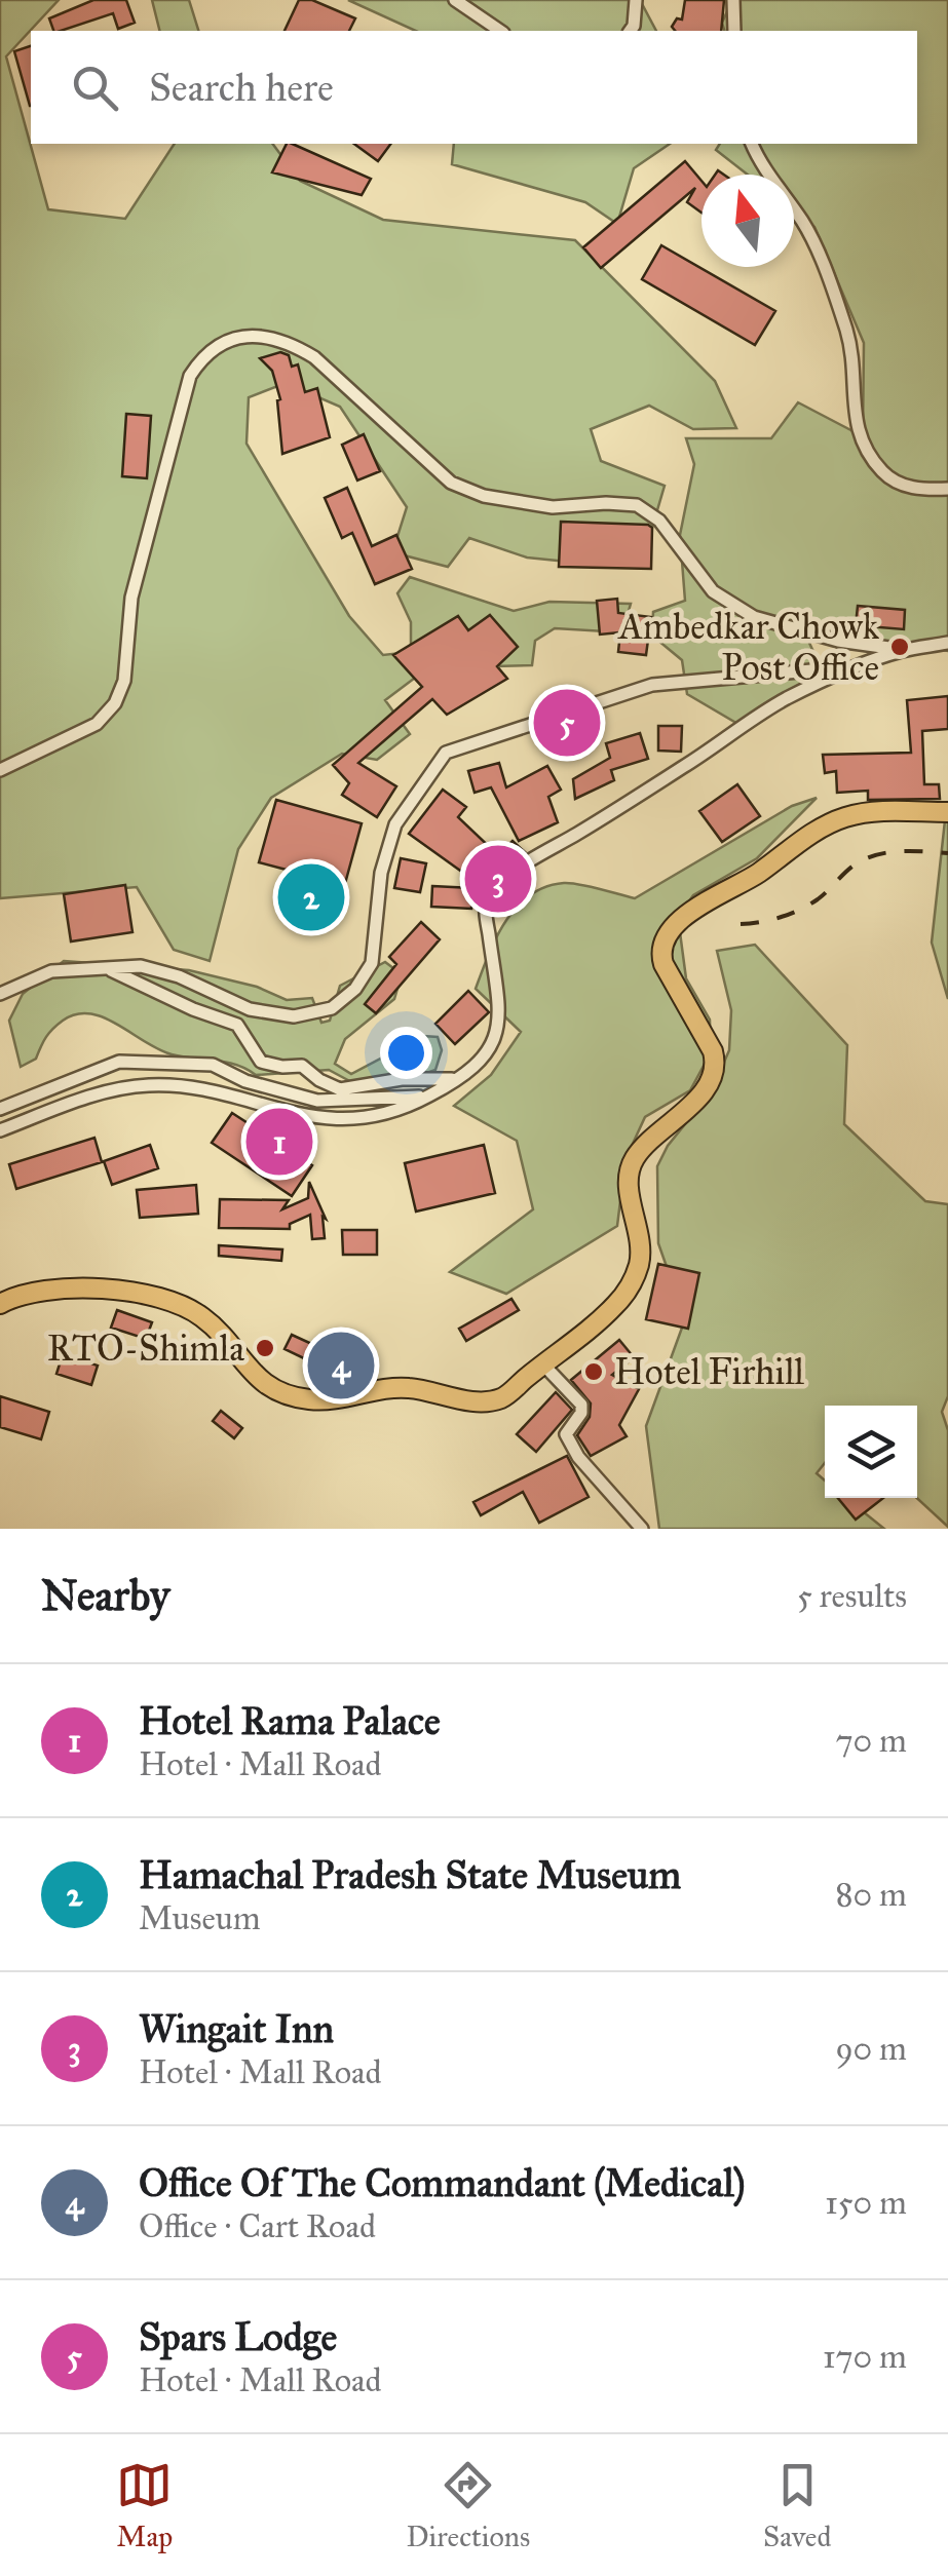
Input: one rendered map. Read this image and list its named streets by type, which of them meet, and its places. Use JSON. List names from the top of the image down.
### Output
{
  "places": ["Ambedkar Chowk Post Office", "RTO-Shimla", "Hotel Firhill"],
  "north": "top",
  "page": {
    "search": "Search here",
    "pins": [
      "5",
      "3",
      "2",
      "1",
      "4"
    ],
    "heading": ["Nearby", "5 results"],
    "list": [
      {
        "mark": "1",
        "name": "Hotel Rama Palace",
        "note": "Hotel · Mall Road",
        "value": "70 m"
      },
      {
        "mark": "2",
        "name": "Hamachal Pradesh State Museum",
        "note": "Museum",
        "value": "80 m"
      },
      {
        "mark": "3",
        "name": "Wingait Inn",
        "note": "Hotel · Mall Road",
        "value": "90 m"
      },
      {
        "mark": "4",
        "name": "Office Of The Commandant (Medical)",
        "note": "Office · Cart Road",
        "value": "150 m"
      },
      {
        "mark": "5",
        "name": "Spars Lodge",
        "note": "Hotel · Mall Road",
        "value": "170 m"
      }
    ],
    "nav": ["Map", "Directions", "Saved"]
  }
}
